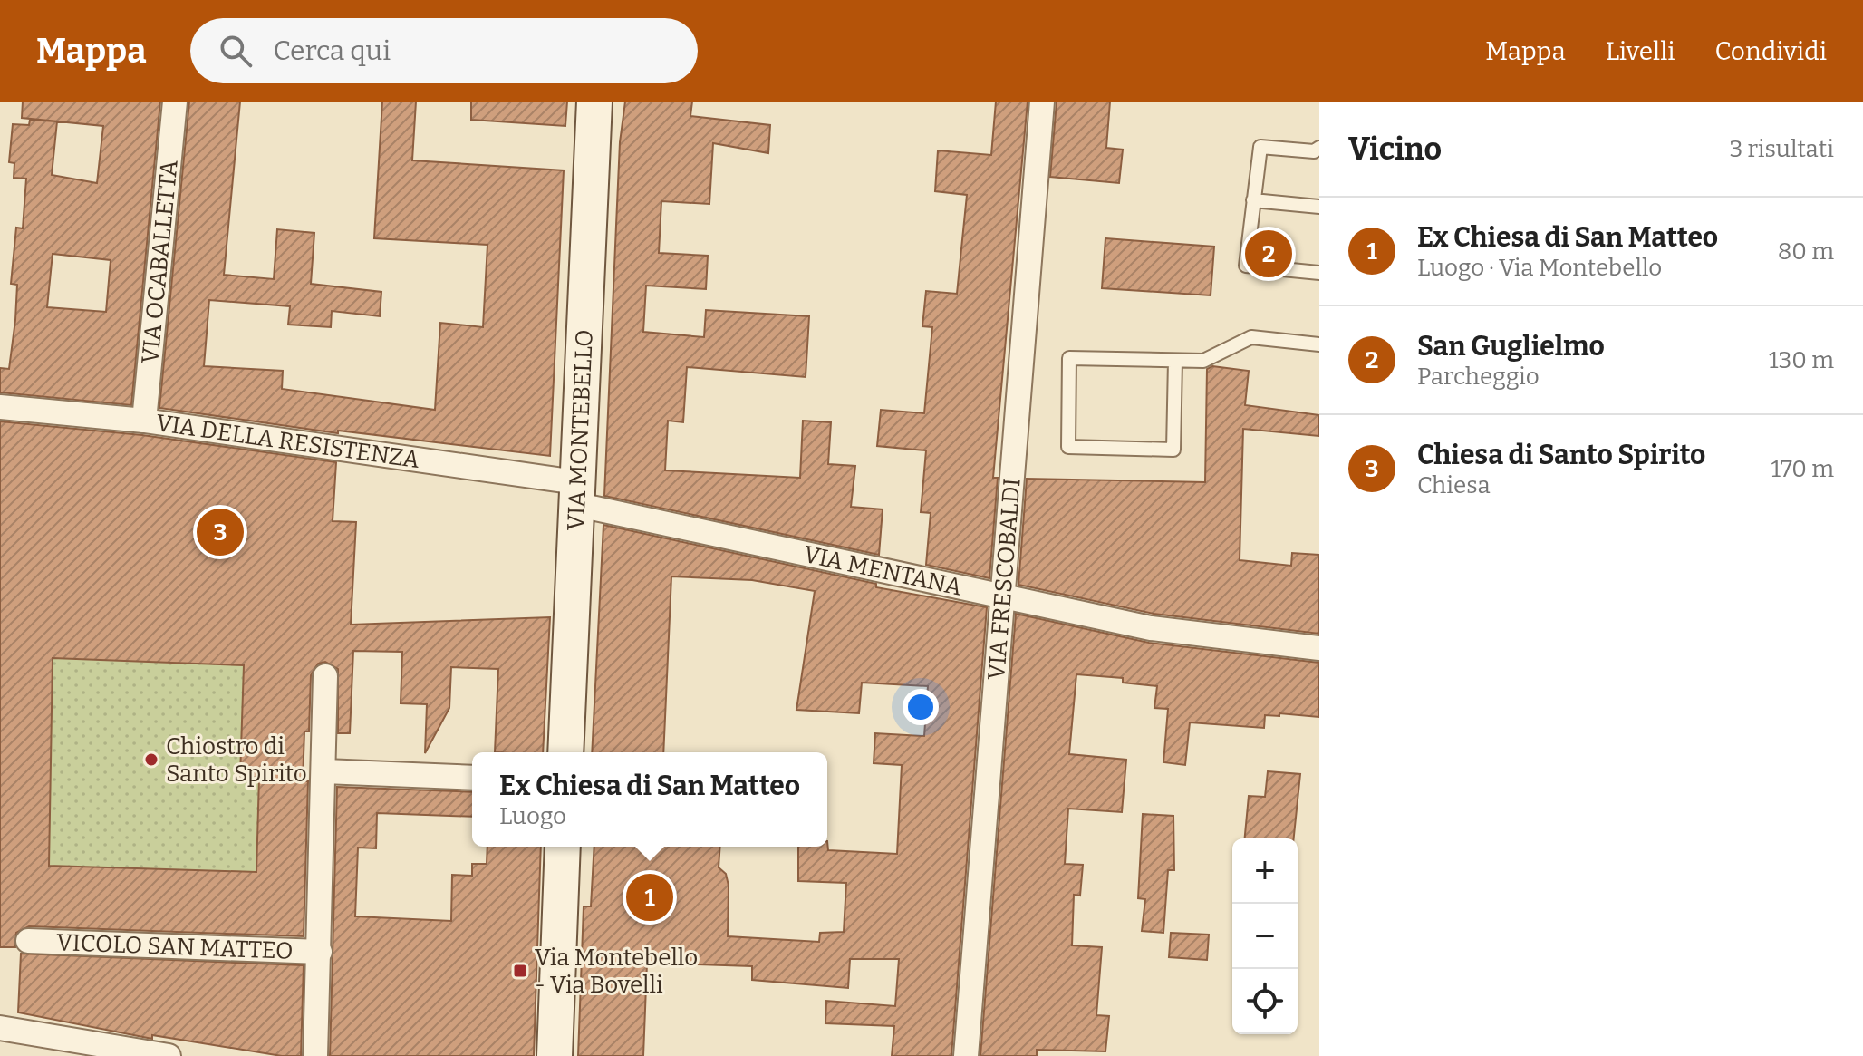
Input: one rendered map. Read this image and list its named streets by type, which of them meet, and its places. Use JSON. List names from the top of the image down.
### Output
{
  "streets": {
    "street": [
      "VIA OCABALLETTA",
      "VIA MONTEBELLO",
      "VIA DELLA RESISTENZA",
      "VIA MENTANA",
      "VIA FRESCOBALDI",
      "VICOLO SAN MATTEO"
    ]
  },
  "crossings": [
    ["VIA OCABALLETTA", "VIA DELLA RESISTENZA"],
    ["VIA MONTEBELLO", "VIA DELLA RESISTENZA"],
    ["VIA MONTEBELLO", "VIA MENTANA"],
    ["VIA DELLA RESISTENZA", "VIA MENTANA"],
    ["VIA MENTANA", "VIA FRESCOBALDI"]
  ],
  "places": {
    "other": ["Chiostro di Santo Spirito"],
    "transit": ["Via Montebello - Via Bovelli"]
  },
  "page": {
    "header": "Mappa",
    "search": "Cerca qui",
    "nav": ["Mappa", "Livelli", "Condividi"],
    "heading": ["Vicino", "3 risultati"],
    "list": [
      {
        "mark": "1",
        "name": "Ex Chiesa di San Matteo",
        "note": "Luogo · Via Montebello",
        "value": "80 m"
      },
      {
        "mark": "2",
        "name": "San Guglielmo",
        "note": "Parcheggio",
        "value": "130 m"
      },
      {
        "mark": "3",
        "name": "Chiesa di Santo Spirito",
        "note": "Chiesa",
        "value": "170 m"
      }
    ],
    "pins": ["2", "3", "1"],
    "popup": ["Ex Chiesa di San Matteo", "Luogo"],
    "map_buttons": ["+", "−"]
  }
}
